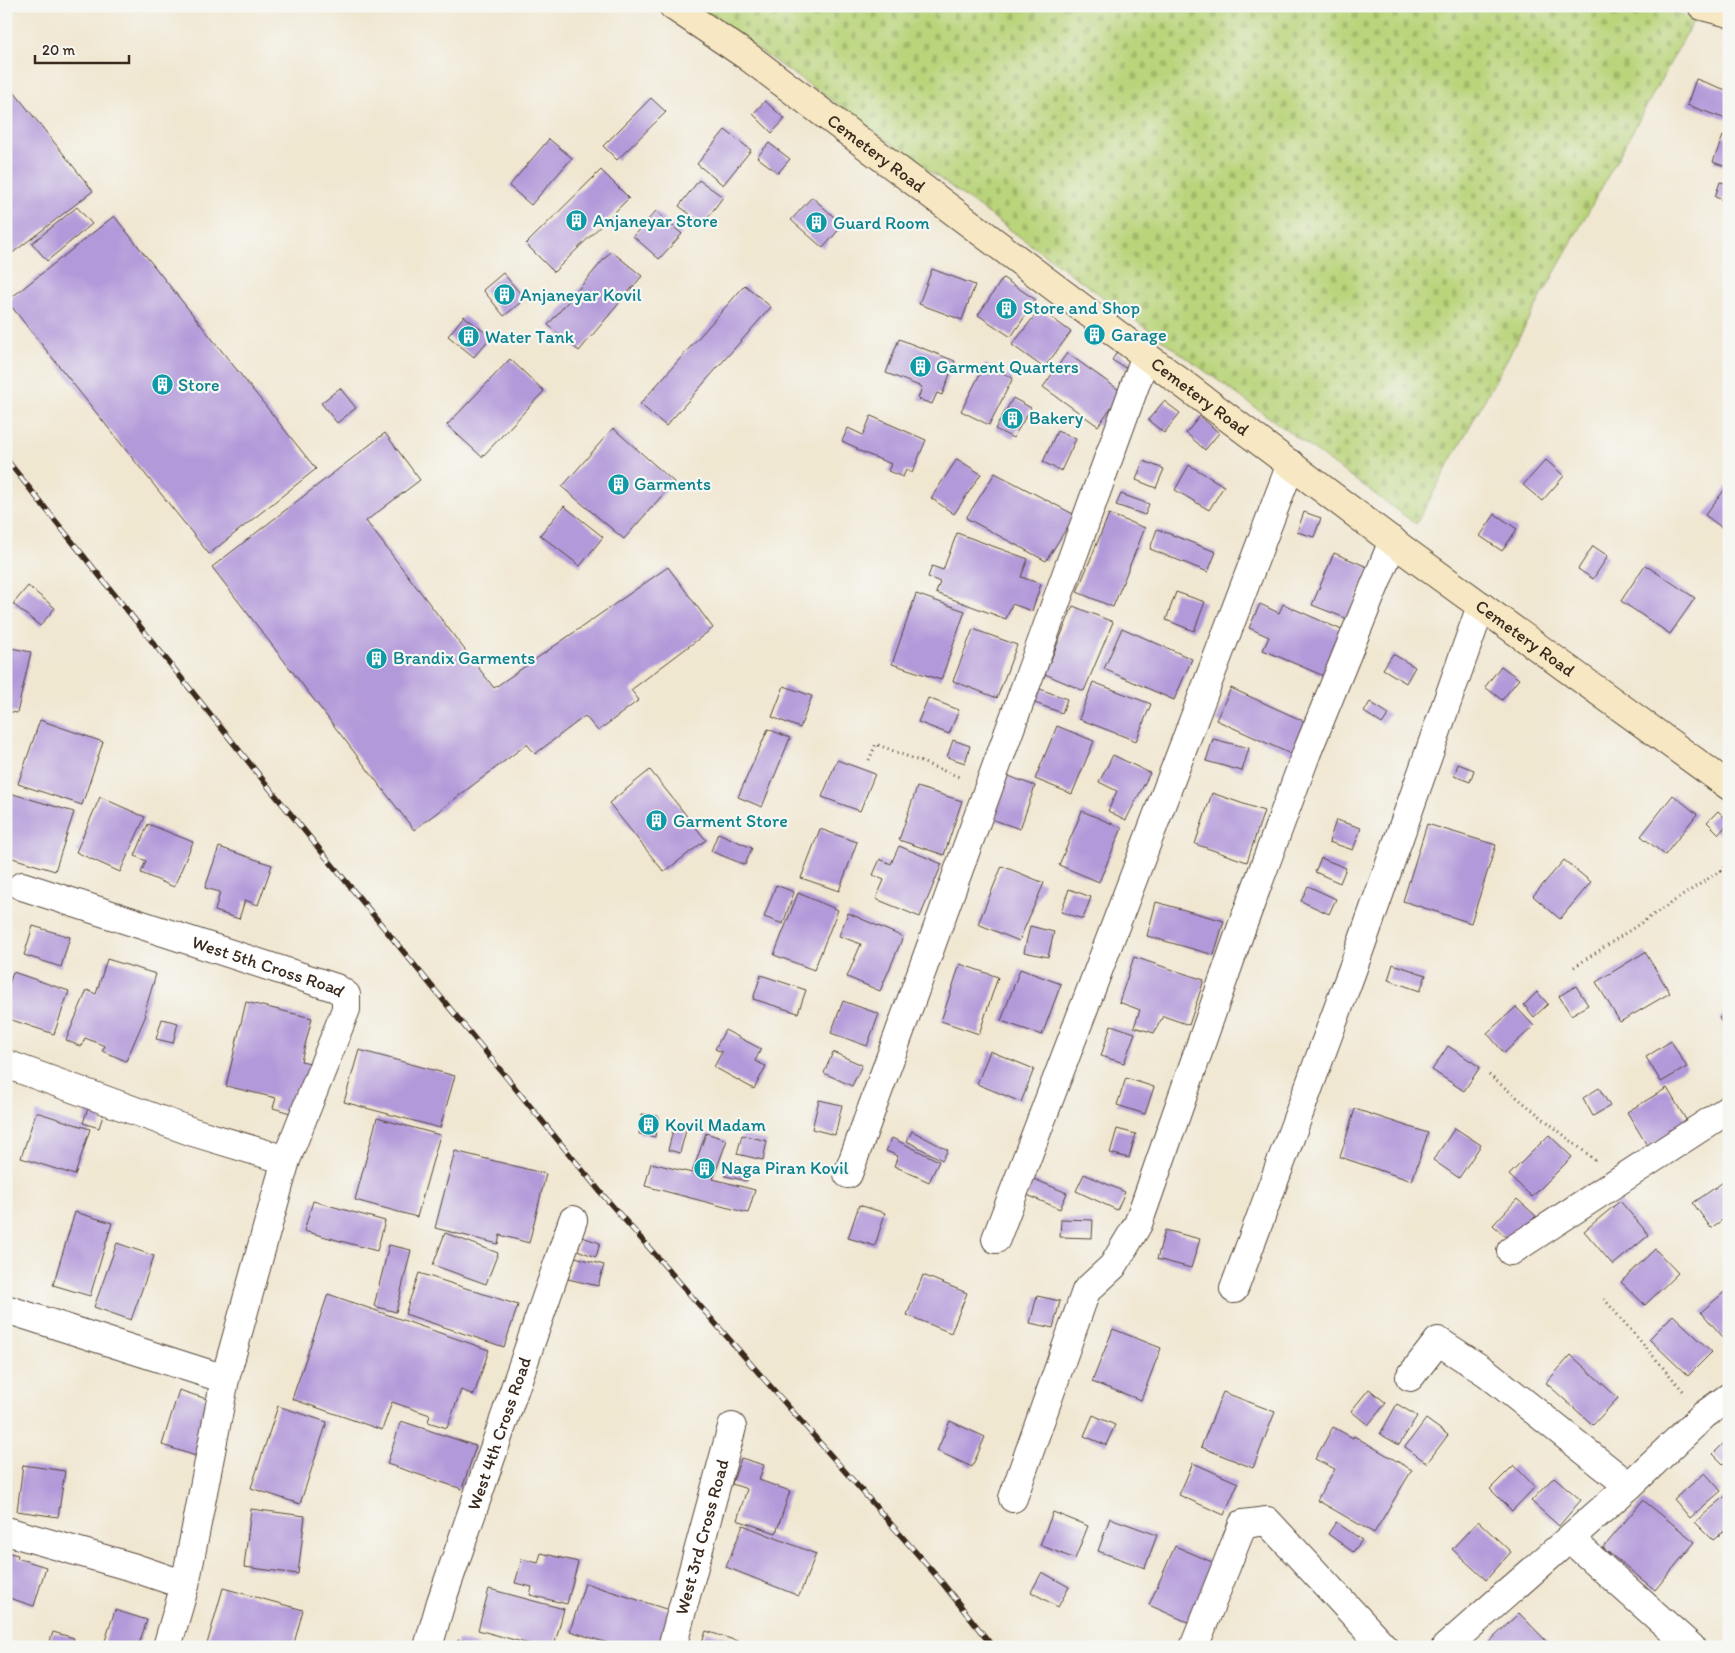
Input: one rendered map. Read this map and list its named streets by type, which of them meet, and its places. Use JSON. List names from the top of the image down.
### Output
{
  "streets": {
    "main road": ["Cemetery Road"],
    "street": ["West 5th Cross Road", "West 4th Cross Road", "West 3rd Cross Road"]
  },
  "places": {
    "building": [
      "Anjaneyar Store",
      "Guard Room",
      "Anjaneyar Kovil",
      "Store and Shop",
      "Garage",
      "Water Tank",
      "Garment Quarters",
      "Store",
      "Bakery",
      "Garments",
      "Brandix Garments",
      "Garment Store",
      "Kovil Madam",
      "Naga Piran Kovil"
    ]
  },
  "scale_bar": "20 m"
}
